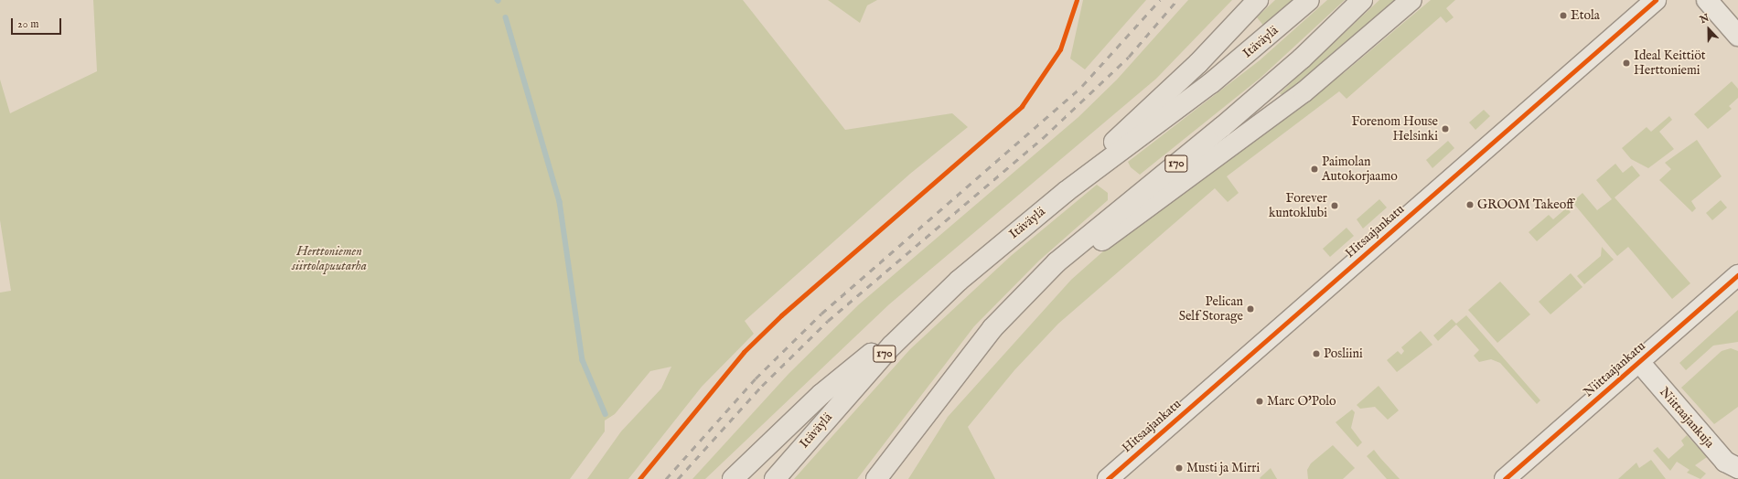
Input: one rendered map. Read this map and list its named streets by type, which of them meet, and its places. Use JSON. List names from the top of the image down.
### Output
{
  "streets": {
    "highway": ["Itäväylä", "170"],
    "street": ["Hitsaajankatu", "Niittaajankatu", "Niittaajankuja"]
  },
  "crossings": [
    ["Niittaajankatu", "Niittaajankuja"]
  ],
  "parks": ["Herttoniemen siirtolapuutarha"],
  "places": [
    "Etola",
    "Ideal Keittiöt Herttoniemi",
    "Forenom House Helsinki",
    "Paimolan Autokorjaamo",
    "GROOM Takeoff",
    "Forever kuntoklubi",
    "Pelican Self Storage",
    "Posliini",
    "Marc O'Polo",
    "Musti ja Mirri"
  ],
  "scale_bar": "20 m",
  "north": "top"
}
